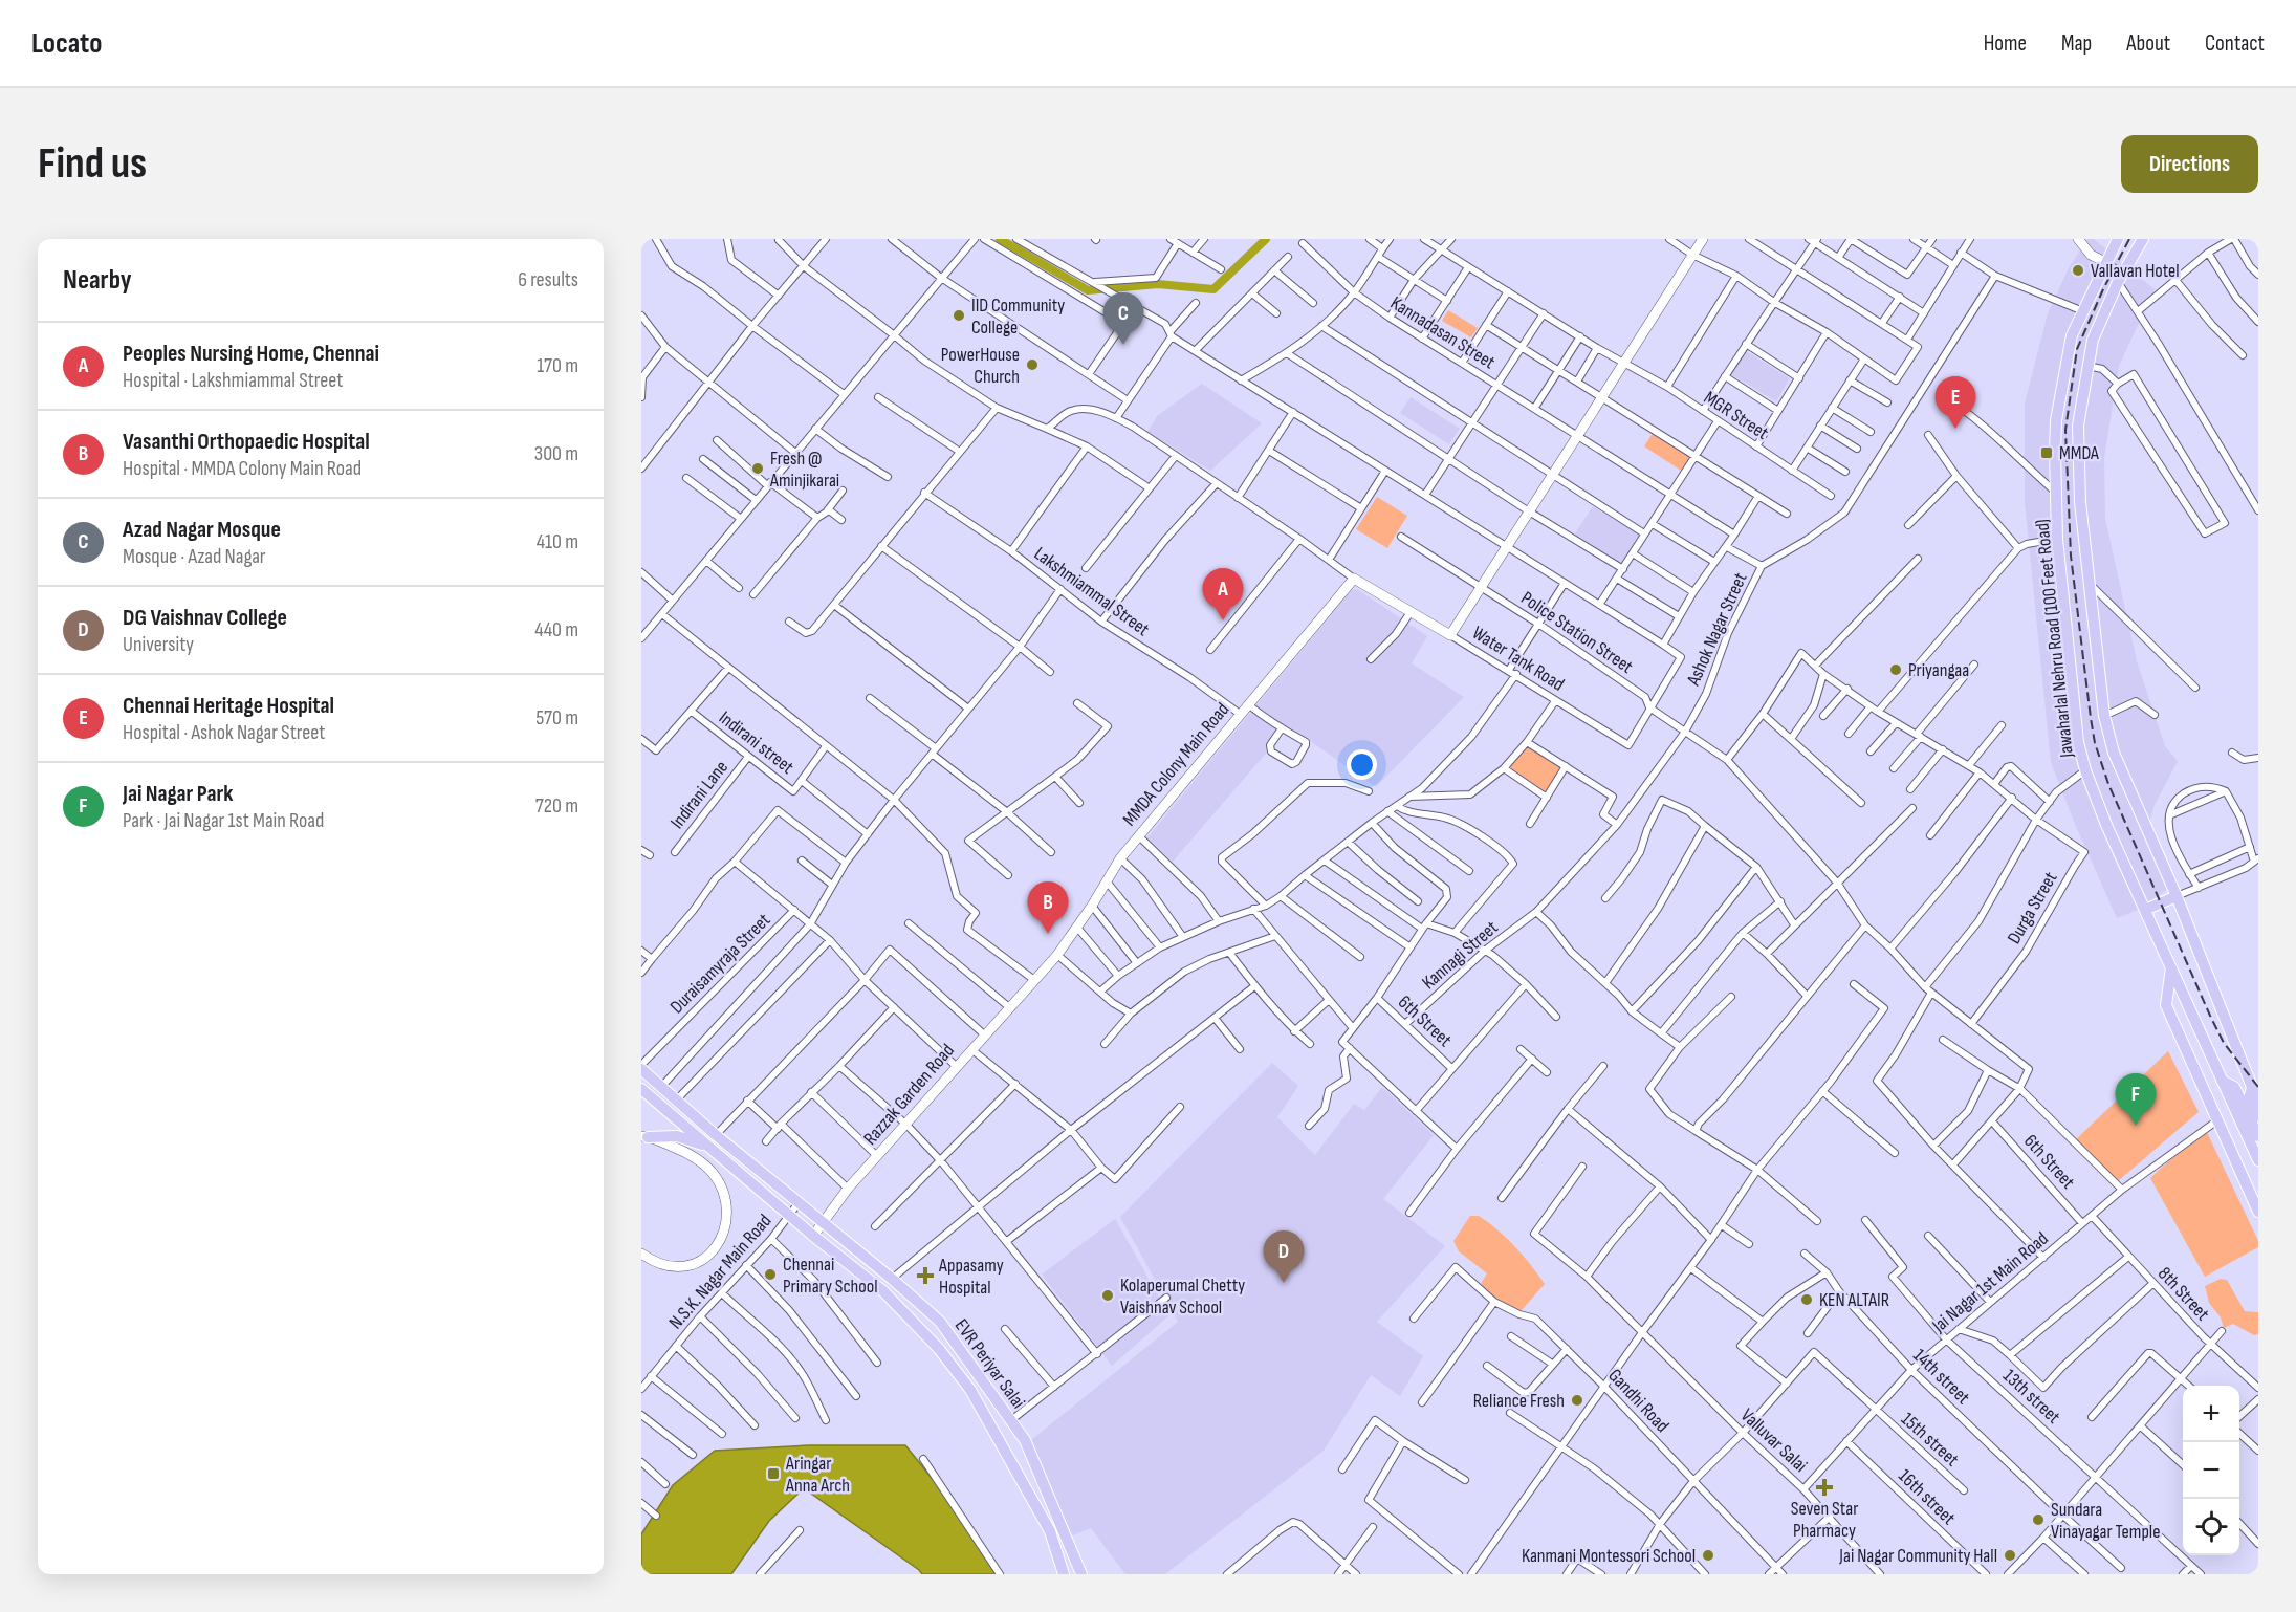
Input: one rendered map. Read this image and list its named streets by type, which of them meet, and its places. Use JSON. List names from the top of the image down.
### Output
{
  "streets": {
    "main road": ["Jawaharlal Nehru Road (100 Feet Road)", "EVR Periyar Salai"],
    "street": [
      "Kannadasan Street",
      "MGR Street",
      "Lakshmiammal Street",
      "Ashok Nagar Street",
      "Police Station Street",
      "Water Tank Road",
      "Indirani street",
      "MMDA Colony Main Road",
      "Indirani Lane",
      "Durga Street",
      "Kannagi Street",
      "Duraisamyraja Street",
      "6th Street",
      "Razzak Garden Road",
      "N.S.K. Nagar Main Road",
      "Jai Nagar 1st Main Road",
      "8th Street",
      "14th street",
      "13th street",
      "Gandhi Road",
      "15th street",
      "Valluvar Salai",
      "16th street"
    ]
  },
  "crossings": [
    ["Lakshmiammal Street", "MMDA Colony Main Road"],
    ["Ashok Nagar Street", "Police Station Street"],
    ["Ashok Nagar Street", "Kannagi Street"],
    ["Police Station Street", "Water Tank Road"],
    ["Police Station Street", "Durga Street"],
    ["Water Tank Road", "MMDA Colony Main Road"],
    ["Indirani street", "Indirani Lane"],
    ["MMDA Colony Main Road", "Razzak Garden Road"],
    ["Kannagi Street", "6th Street"],
    ["Duraisamyraja Street", "EVR Periyar Salai"],
    ["6th Street", "Jai Nagar 1st Main Road"],
    ["Razzak Garden Road", "EVR Periyar Salai"],
    ["N.S.K. Nagar Main Road", "EVR Periyar Salai"],
    ["Jai Nagar 1st Main Road", "8th Street"],
    ["Jai Nagar 1st Main Road", "14th street"],
    ["Jai Nagar 1st Main Road", "13th street"],
    ["Jai Nagar 1st Main Road", "15th street"],
    ["Jai Nagar 1st Main Road", "Valluvar Salai"],
    ["Jai Nagar 1st Main Road", "16th street"]
  ],
  "places": {
    "other": [
      "Vallavan Hotel",
      "IID Community College",
      "PowerHouse Church",
      "Fresh @ Aminjikarai",
      "Priyangaa",
      "Chennai Primary School",
      "Kolaperumal Chetty Vaishnav School",
      "KEN ALTAIR",
      "Reliance Fresh",
      "Sundara Vinayagar Temple",
      "Kanmani Montessori School",
      "Jai Nagar Community Hall"
    ],
    "transit": ["MMDA", "Aringar Anna Arch"],
    "health": ["Appasamy Hospital", "Seven Star Pharmacy"]
  },
  "page": {
    "header": "Locato",
    "nav": [
      "Home",
      "Map",
      "About",
      "Contact"
    ],
    "buttons": "Directions",
    "title": "Find us",
    "heading": ["Nearby", "6 results"],
    "pins": [
      "C",
      "E",
      "A",
      "B",
      "F",
      "D"
    ],
    "list": [
      {
        "mark": "A",
        "name": "Peoples Nursing Home, Chennai",
        "note": "Hospital · Lakshmiammal Street",
        "value": "170 m"
      },
      {
        "mark": "B",
        "name": "Vasanthi Orthopaedic Hospital",
        "note": "Hospital · MMDA Colony Main Road",
        "value": "300 m"
      },
      {
        "mark": "C",
        "name": "Azad Nagar Mosque",
        "note": "Mosque · Azad Nagar",
        "value": "410 m"
      },
      {
        "mark": "D",
        "name": "DG Vaishnav College",
        "note": "University",
        "value": "440 m"
      },
      {
        "mark": "E",
        "name": "Chennai Heritage Hospital",
        "note": "Hospital · Ashok Nagar Street",
        "value": "570 m"
      },
      {
        "mark": "F",
        "name": "Jai Nagar Park",
        "note": "Park · Jai Nagar 1st Main Road",
        "value": "720 m"
      }
    ],
    "map_buttons": ["+", "−"]
  }
}
